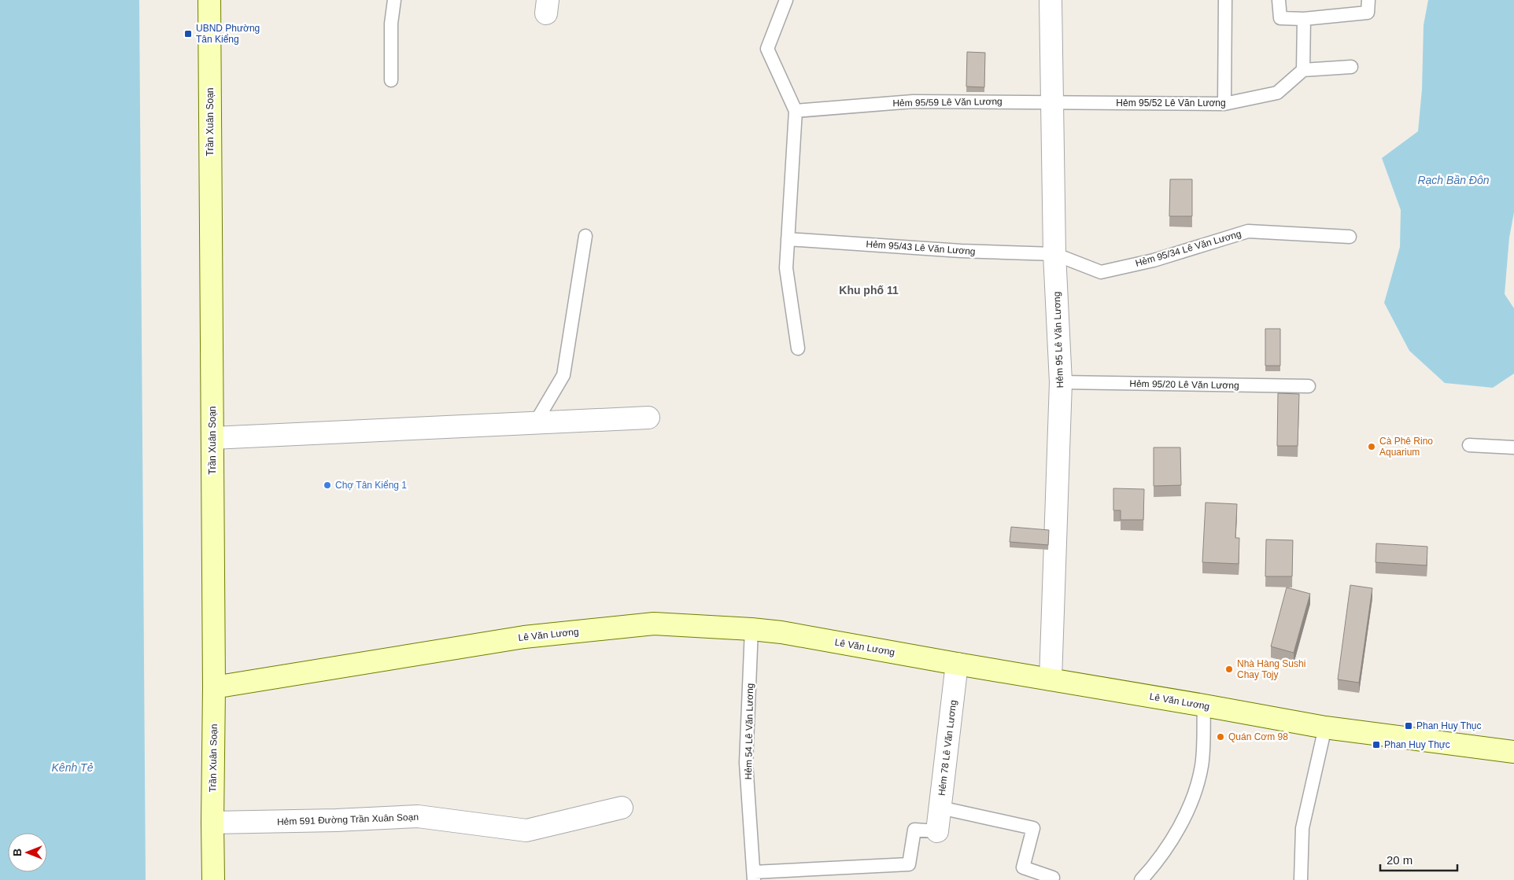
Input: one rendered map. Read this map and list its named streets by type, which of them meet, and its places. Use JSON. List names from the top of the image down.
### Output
{
  "streets": {
    "street": [
      "Trần Xuân Soạn",
      "Hẻm 95 Lê Văn Lương",
      "Lê Văn Lương",
      "Hẻm 78 Lê Văn Lương",
      "Hẻm 591 Đường Trần Xuân Soạn"
    ],
    "lane": [
      "Hẻm 95/59 Lê Văn Lương",
      "Hẻm 95/52 Lê Văn Lương",
      "Hẻm 95/43 Lê Văn Lương",
      "Hẻm 95/34 Lê Văn Lương",
      "Hẻm 95/20 Lê Văn Lương",
      "Hẻm 54 Lê Văn Lương"
    ]
  },
  "crossings": [
    ["Hẻm 95/59 Lê Văn Lương", "Hẻm 95/52 Lê Văn Lương"],
    ["Hẻm 95/59 Lê Văn Lương", "Hẻm 95 Lê Văn Lương"],
    ["Hẻm 95/52 Lê Văn Lương", "Hẻm 95 Lê Văn Lương"],
    ["Trần Xuân Soạn", "Lê Văn Lương"],
    ["Trần Xuân Soạn", "Hẻm 591 Đường Trần Xuân Soạn"],
    ["Hẻm 95/43 Lê Văn Lương", "Hẻm 95/34 Lê Văn Lương"],
    ["Hẻm 95/43 Lê Văn Lương", "Hẻm 95 Lê Văn Lương"],
    ["Hẻm 95/34 Lê Văn Lương", "Hẻm 95 Lê Văn Lương"],
    ["Hẻm 95 Lê Văn Lương", "Hẻm 95/20 Lê Văn Lương"],
    ["Hẻm 95 Lê Văn Lương", "Lê Văn Lương"],
    ["Lê Văn Lương", "Hẻm 54 Lê Văn Lương"],
    ["Lê Văn Lương", "Hẻm 78 Lê Văn Lương"]
  ],
  "districts": ["Khu phố 11"],
  "water": ["Rạch Bần Đôn", "Kênh Tẻ"],
  "places": {
    "transit": ["UBND Phường Tân Kiểng", "Phan Huy Thục", "Phan Huy Thực"],
    "other": [
      "Cà Phê Rino Aquarium",
      "Chợ Tân Kiểng 1",
      "Nhà Hàng Sushi Chay Tojy",
      "Quán Cơm 98"
    ]
  },
  "scale_bar": "20 m",
  "north": "left"
}
